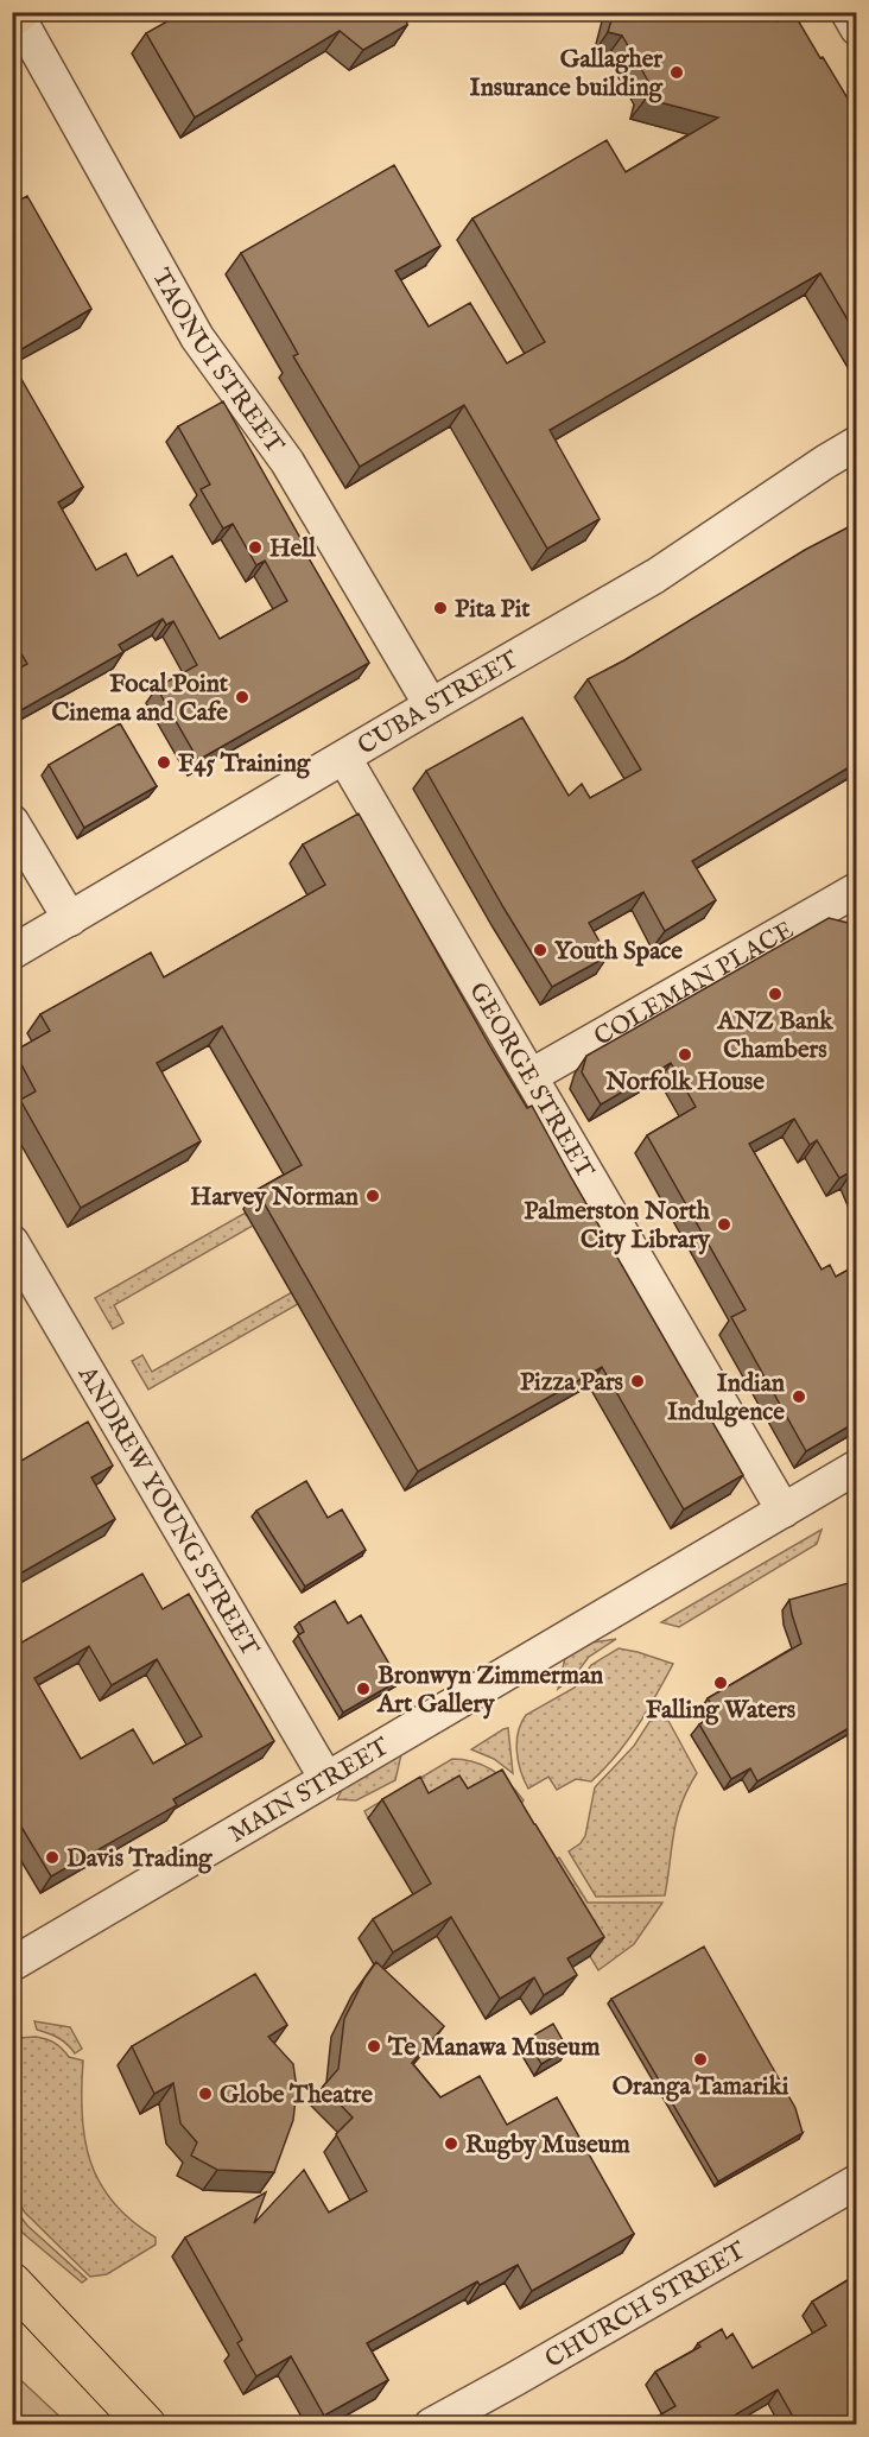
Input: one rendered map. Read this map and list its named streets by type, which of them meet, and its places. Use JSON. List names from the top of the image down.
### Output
{
  "streets": {
    "street": [
      "TAONUI STREET",
      "CUBA STREET",
      "COLEMAN PLACE",
      "GEORGE STREET",
      "ANDREW YOUNG STREET",
      "MAIN STREET",
      "CHURCH STREET"
    ]
  },
  "crossings": [
    ["TAONUI STREET", "CUBA STREET"],
    ["CUBA STREET", "GEORGE STREET"],
    ["COLEMAN PLACE", "GEORGE STREET"],
    ["GEORGE STREET", "MAIN STREET"],
    ["ANDREW YOUNG STREET", "MAIN STREET"]
  ],
  "places": [
    "Gallagher Insurance building",
    "Hell",
    "Pita Pit",
    "Focal Point Cinema and Cafe",
    "F45 Training",
    "Youth Space",
    "ANZ Bank Chambers",
    "Norfolk House",
    "Harvey Norman",
    "Palmerston North City Library",
    "Pizza Pars",
    "Indian Indulgence",
    "Falling Waters",
    "Bronwyn Zimmerman Art Gallery",
    "Davis Trading",
    "Te Manawa Museum",
    "Oranga Tamariki",
    "Globe Theatre",
    "Rugby Museum"
  ]
}
